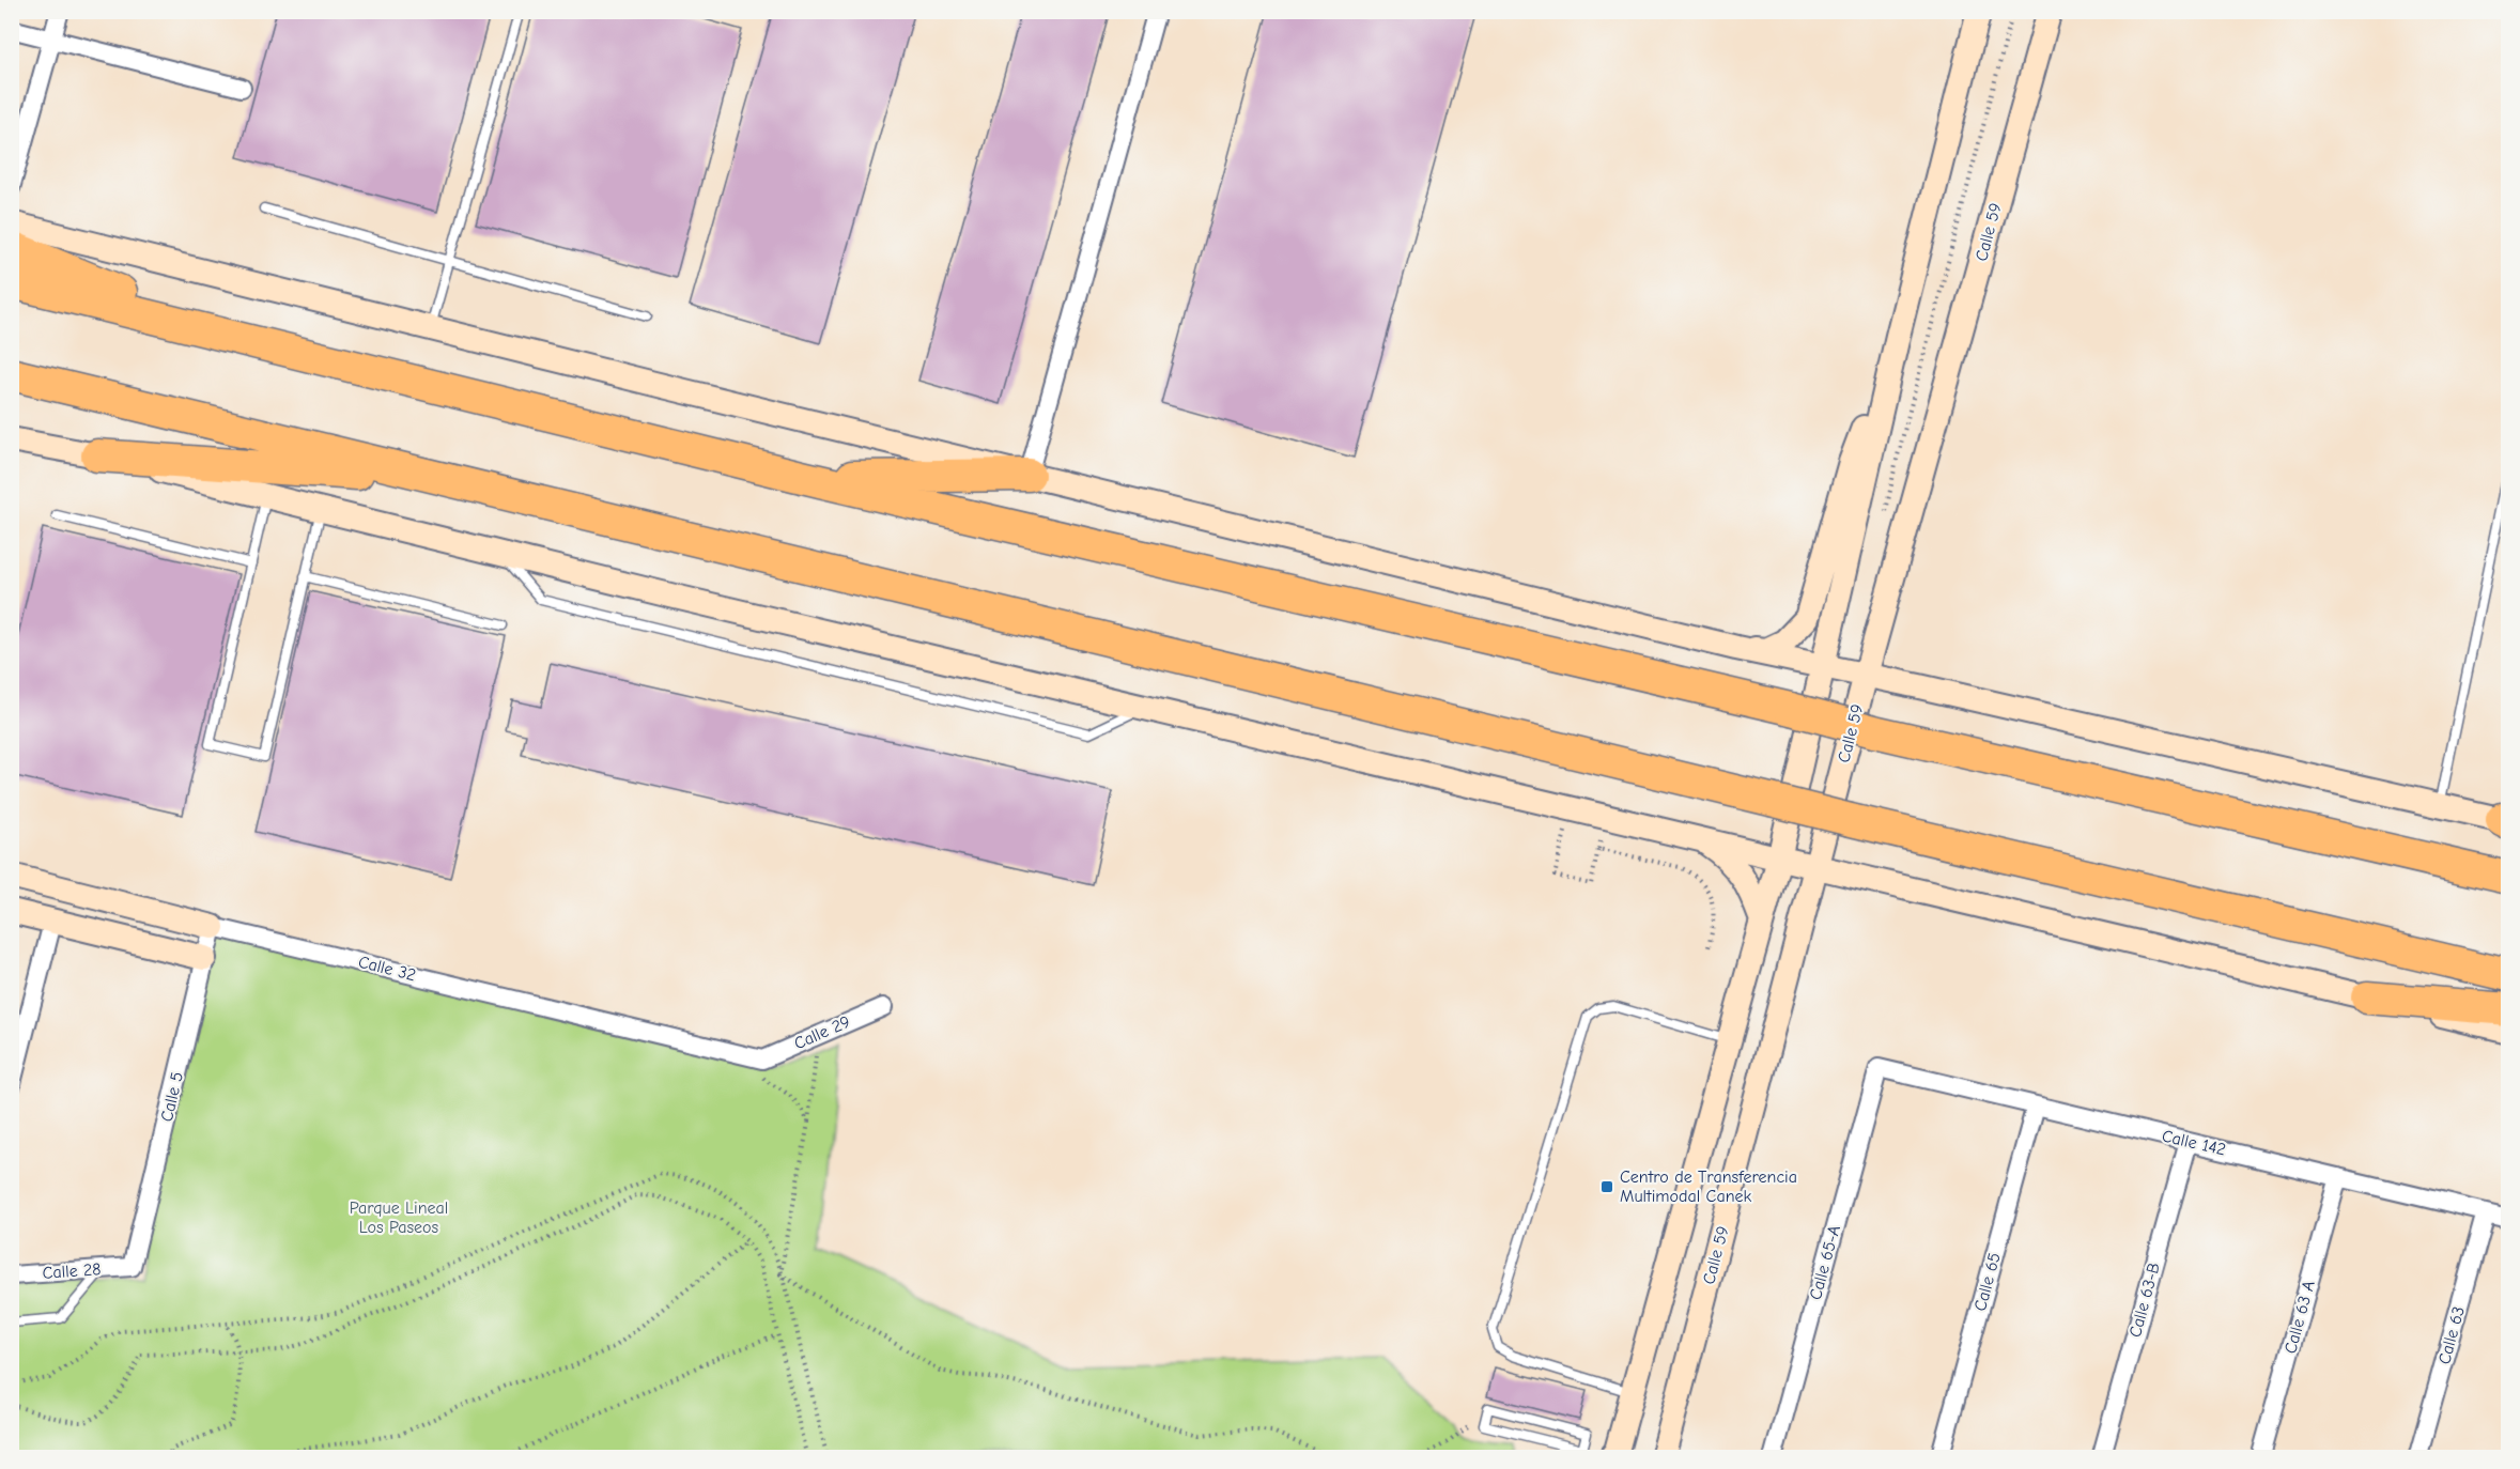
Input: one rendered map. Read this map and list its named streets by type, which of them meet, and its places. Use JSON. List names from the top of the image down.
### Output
{
  "streets": {
    "main road": ["Calle 59", "Calle 32"],
    "street": [
      "Calle 29",
      "Calle 5",
      "Calle 142",
      "Calle 65-A",
      "Calle 28",
      "Calle 65",
      "Calle 63-B",
      "Calle 63 A",
      "Calle 63"
    ]
  },
  "crossings": [
    ["Calle 32", "Calle 29"],
    ["Calle 32", "Calle 5"],
    ["Calle 5", "Calle 28"],
    ["Calle 142", "Calle 65-A"],
    ["Calle 142", "Calle 65"],
    ["Calle 142", "Calle 63-B"],
    ["Calle 142", "Calle 63 A"],
    ["Calle 142", "Calle 63"]
  ],
  "parks": ["Parque Lineal Los Paseos"],
  "places": {
    "transit": ["Centro de Transferencia Multimodal Canek"]
  }
}
